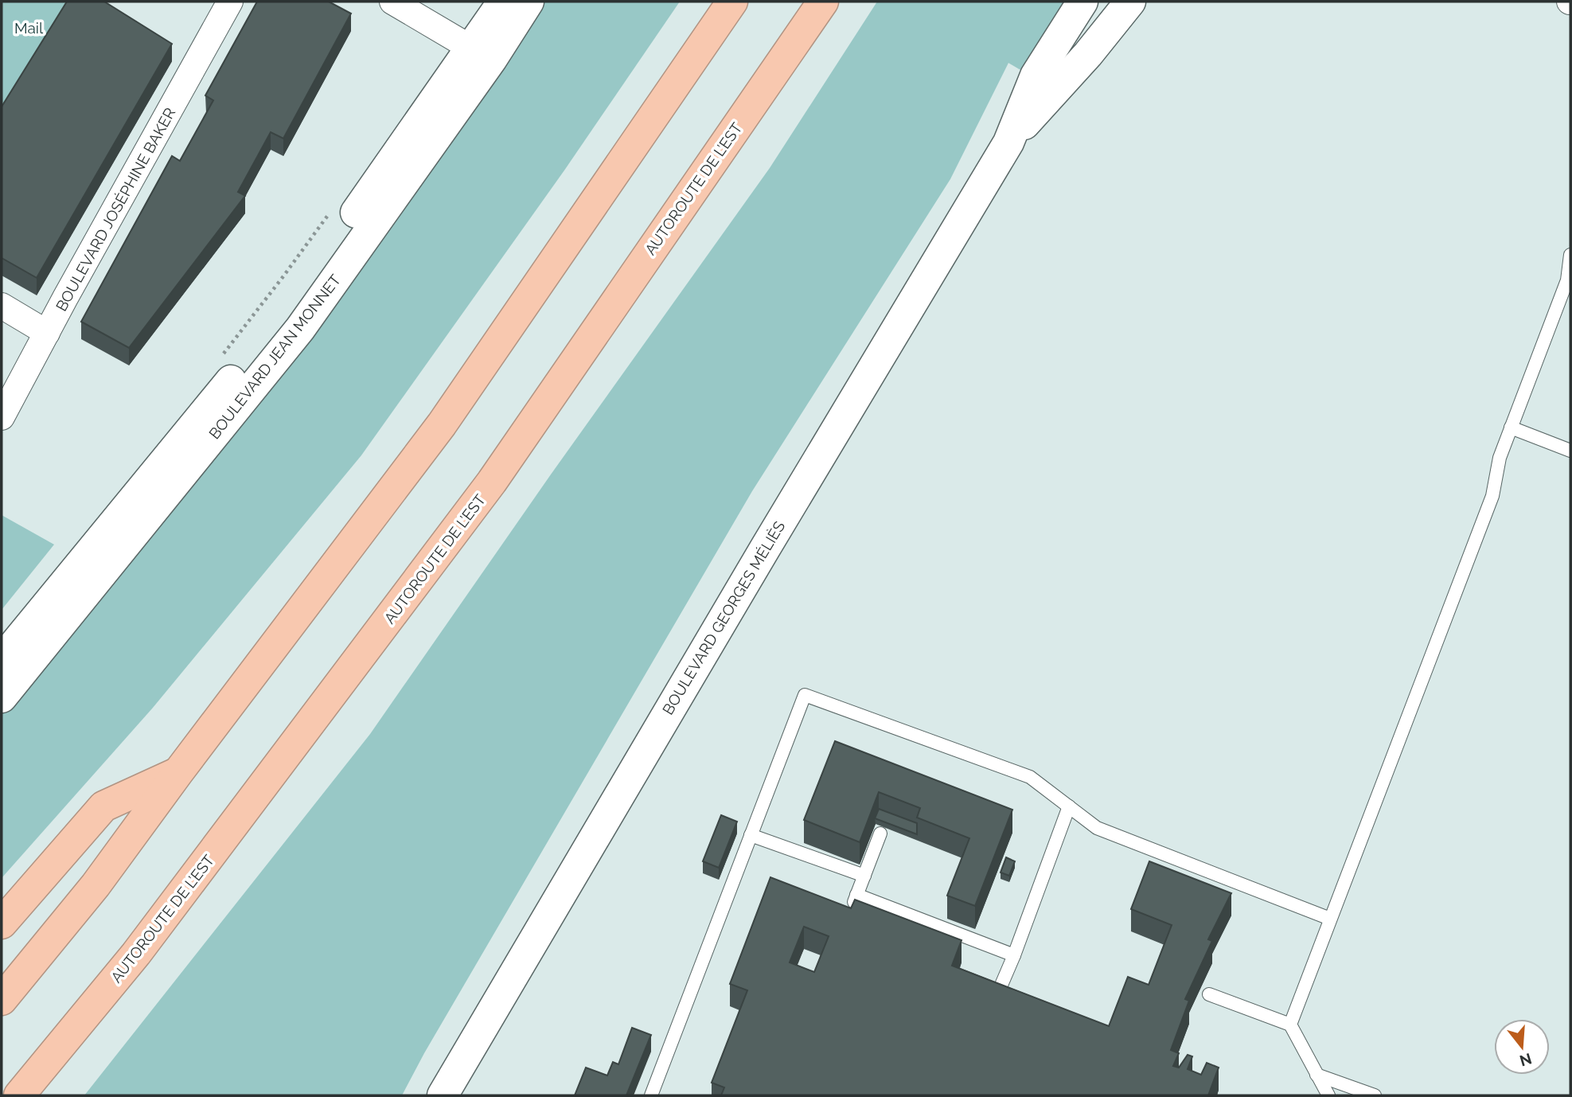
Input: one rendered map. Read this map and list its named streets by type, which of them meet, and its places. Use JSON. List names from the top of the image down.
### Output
{
  "streets": {
    "highway": ["AUTOROUTE DE L’EST"],
    "street": ["BOULEVARD JOSÉPHINE BAKER", "BOULEVARD JEAN MONNET", "BOULEVARD GEORGES MÉLIÈS"]
  },
  "parks": ["Mail"],
  "north": "bottom"
}
